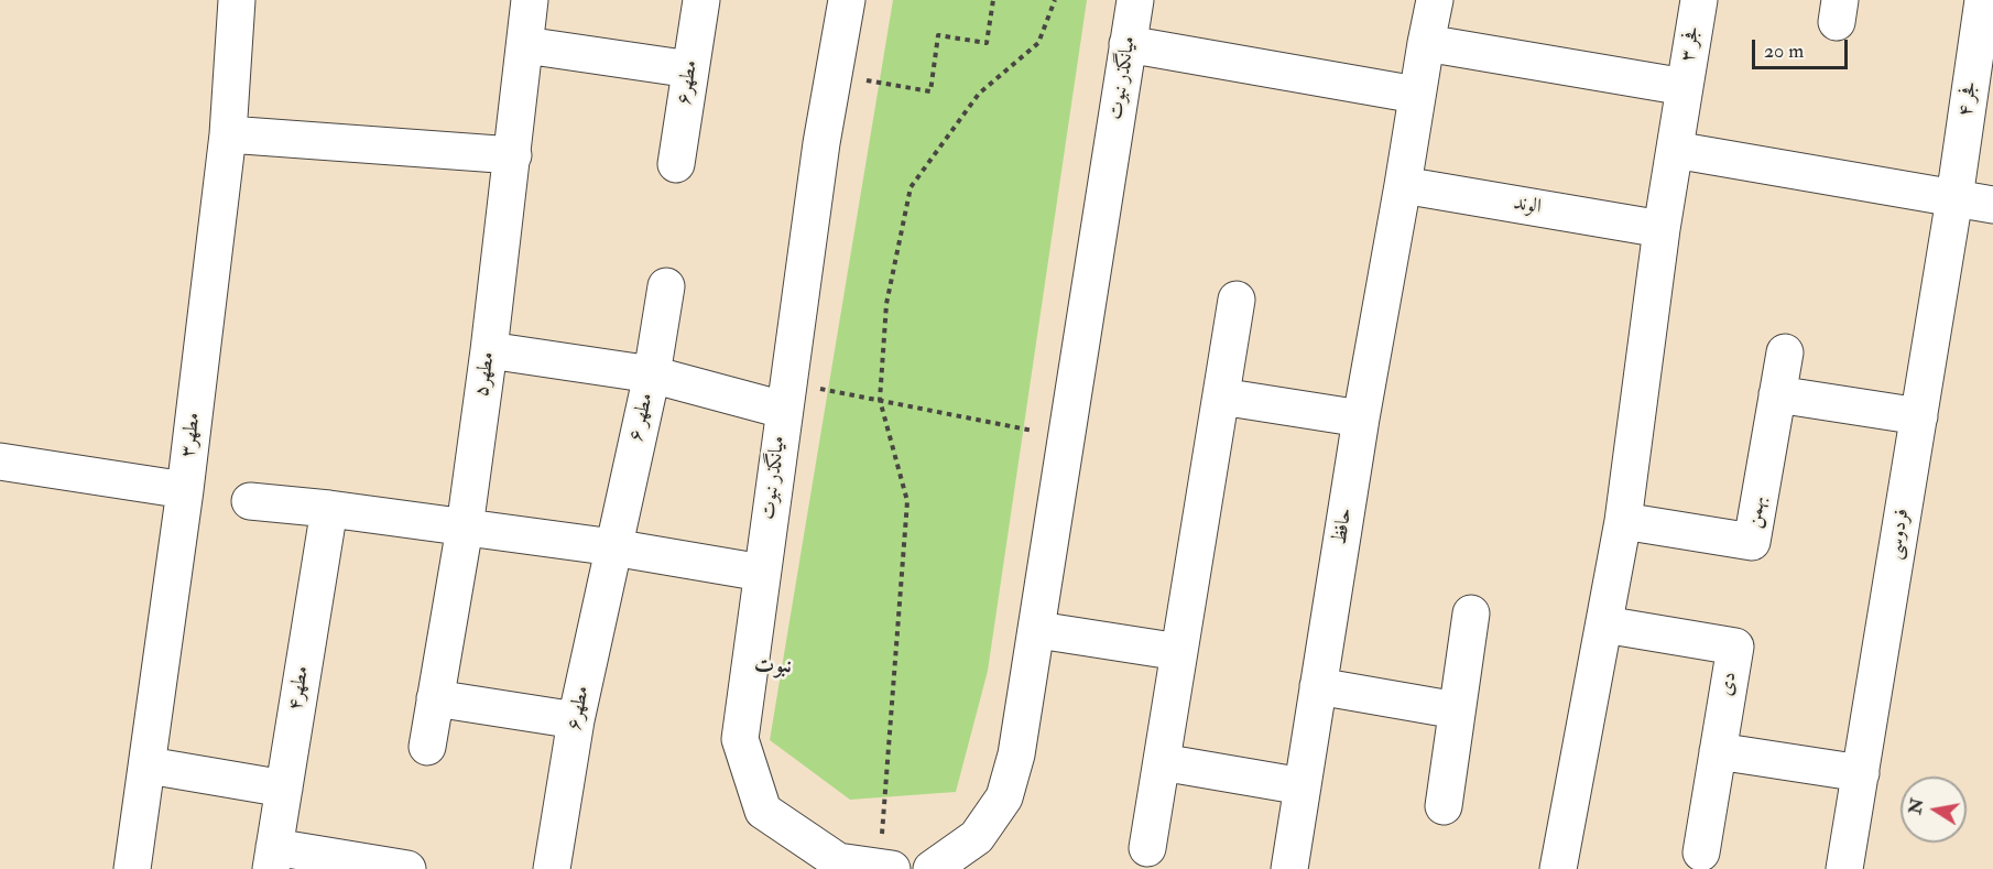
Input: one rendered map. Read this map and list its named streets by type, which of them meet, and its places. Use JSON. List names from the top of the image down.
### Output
{
  "streets": {
    "street": [
      "فجر ۳",
      "میانگذر نبوت",
      "مطهر۶",
      "فجر ۴",
      "الوند",
      "مطهر۵",
      "مطهر ۶",
      "مطهر۳",
      "بهمن",
      "حافظ",
      "فردوسی",
      "دی",
      "مطهر۴"
    ]
  },
  "crossings": [
    ["مطهر۶", "مطهر ۶"],
    ["فجر ۴", "فردوسی"],
    ["الوند", "حافظ"]
  ],
  "districts": ["نبوت"],
  "scale_bar": "20 m",
  "north": "left"
}
